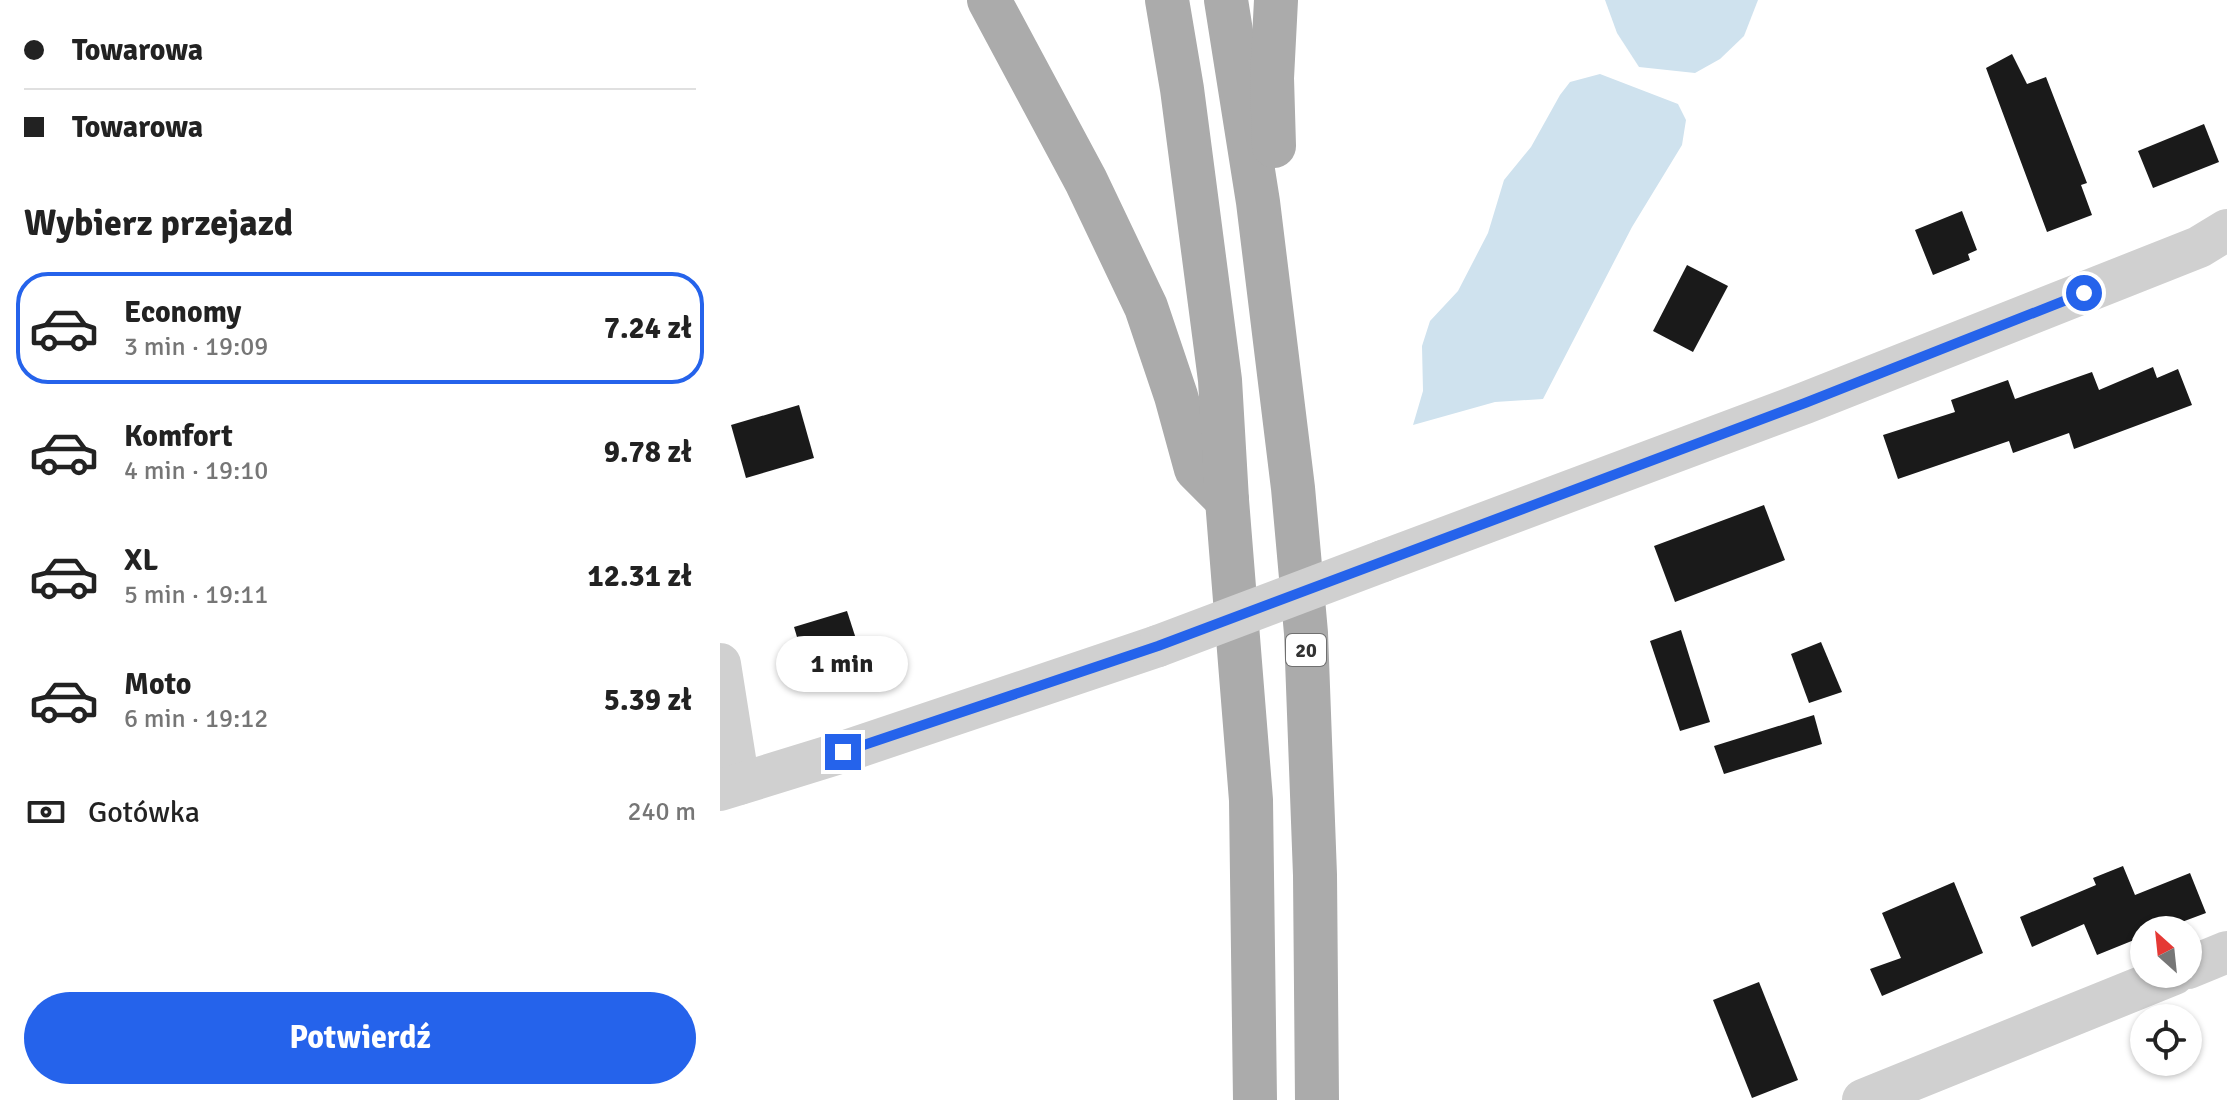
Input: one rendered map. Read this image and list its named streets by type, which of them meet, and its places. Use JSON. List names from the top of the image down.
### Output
{
  "streets": {
    "main road": ["20"]
  },
  "north": "top left",
  "page": {
    "banner": ["Towarowa", "Towarowa"],
    "heading": "Wybierz przejazd",
    "list": [
      {
        "name": "Economy",
        "note": "3 min · 19:09",
        "value": "7.24 zł"
      },
      {
        "name": "Komfort",
        "note": "4 min · 19:10",
        "value": "9.78 zł"
      },
      {
        "name": "XL",
        "note": "5 min · 19:11",
        "value": "12.31 zł"
      },
      {
        "name": "Moto",
        "note": "6 min · 19:12",
        "value": "5.39 zł"
      }
    ],
    "bubble": "1 min",
    "pay": ["Gotówka", "240 m"],
    "buttons": "Potwierdź"
  }
}
